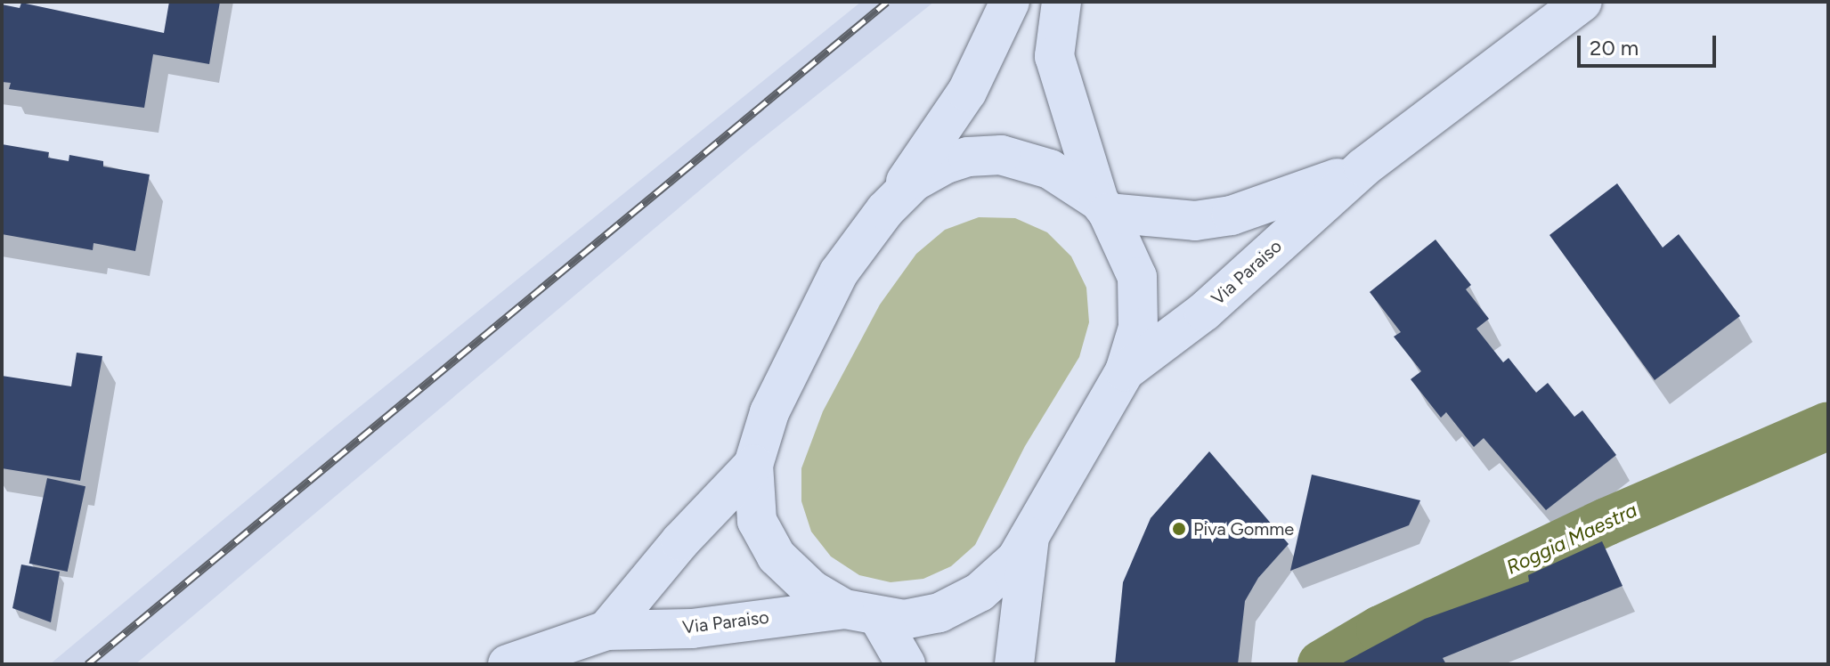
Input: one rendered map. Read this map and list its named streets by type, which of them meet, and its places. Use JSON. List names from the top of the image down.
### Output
{
  "streets": {
    "main road": ["Via Paraiso"]
  },
  "water": ["Roggia Maestra"],
  "places": ["Piva Gomme"],
  "scale_bar": "20 m"
}
